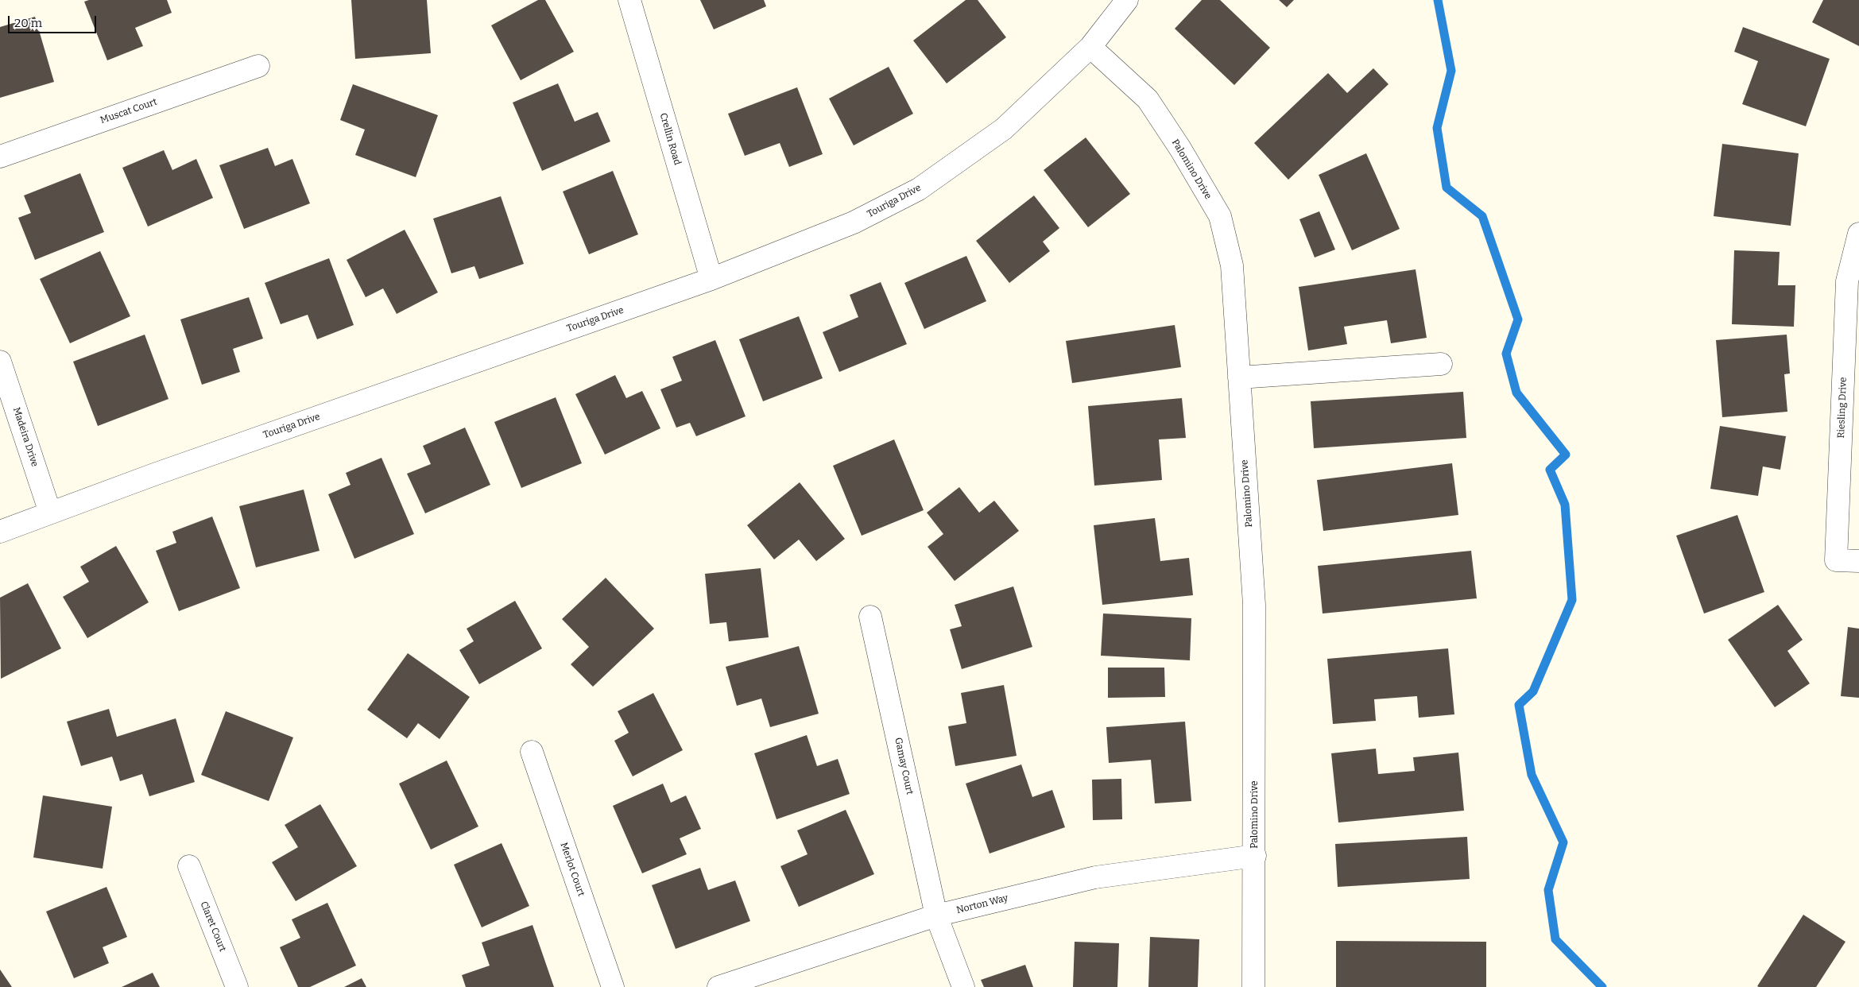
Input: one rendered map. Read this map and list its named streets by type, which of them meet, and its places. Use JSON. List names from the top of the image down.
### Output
{
  "streets": {
    "street": [
      "Muscat Court",
      "Crellin Road",
      "Palomino Drive",
      "Touriga Drive",
      "Riesling Drive",
      "Madeira Drive",
      "Gamay Court",
      "Merlot Court",
      "Norton Way",
      "Claret Court"
    ]
  },
  "crossings": [
    ["Crellin Road", "Touriga Drive"],
    ["Palomino Drive", "Touriga Drive"],
    ["Palomino Drive", "Norton Way"],
    ["Touriga Drive", "Madeira Drive"],
    ["Gamay Court", "Norton Way"]
  ],
  "scale_bar": "20 m"
}
